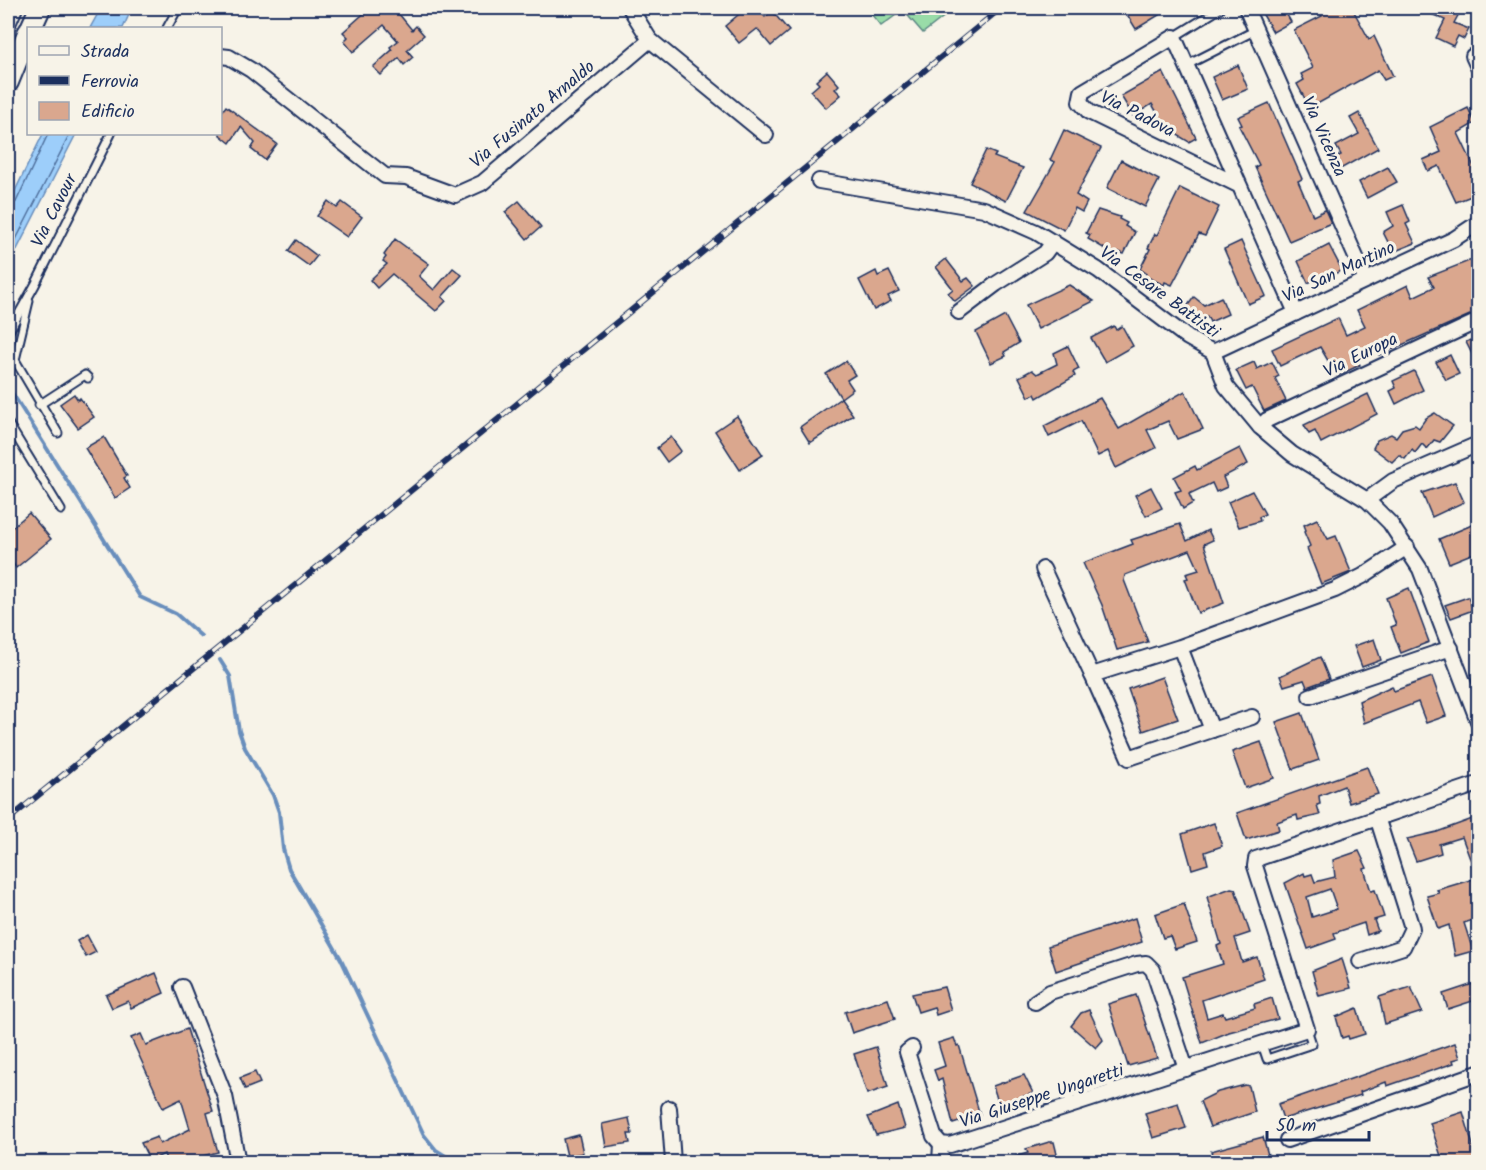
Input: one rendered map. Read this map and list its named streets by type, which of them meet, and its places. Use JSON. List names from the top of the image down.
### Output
{
  "streets": {
    "street": [
      "Via Fusinato Arnaldo",
      "Via Padova",
      "Via Vicenza",
      "Via San Martino",
      "Via Cesare Battisti",
      "Via Europa",
      "Via Giuseppe Ungaretti"
    ],
    "lane": ["Via Cavour"]
  },
  "crossings": [
    ["Via Vicenza", "Via San Martino"],
    ["Via San Martino", "Via Cesare Battisti"],
    ["Via Cesare Battisti", "Via Europa"]
  ],
  "legend": ["Strada", "Ferrovia", "Edificio"],
  "scale_bar": "50 m"
}
